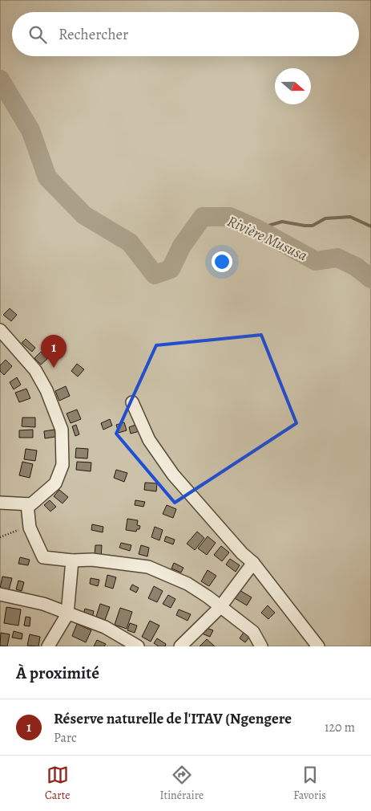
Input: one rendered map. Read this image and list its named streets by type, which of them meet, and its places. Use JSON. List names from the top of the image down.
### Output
{
  "water": ["Rivière Mususa"],
  "north": "right",
  "page": {
    "search": "Rechercher",
    "pins": "1",
    "heading": "À proximité",
    "list": [
      {
        "mark": "1",
        "name": "Réserve naturelle de l'ITAV (Ngengere",
        "note": "Parc",
        "value": "120 m"
      }
    ],
    "nav": ["Carte", "Itinéraire", "Favoris"]
  }
}
